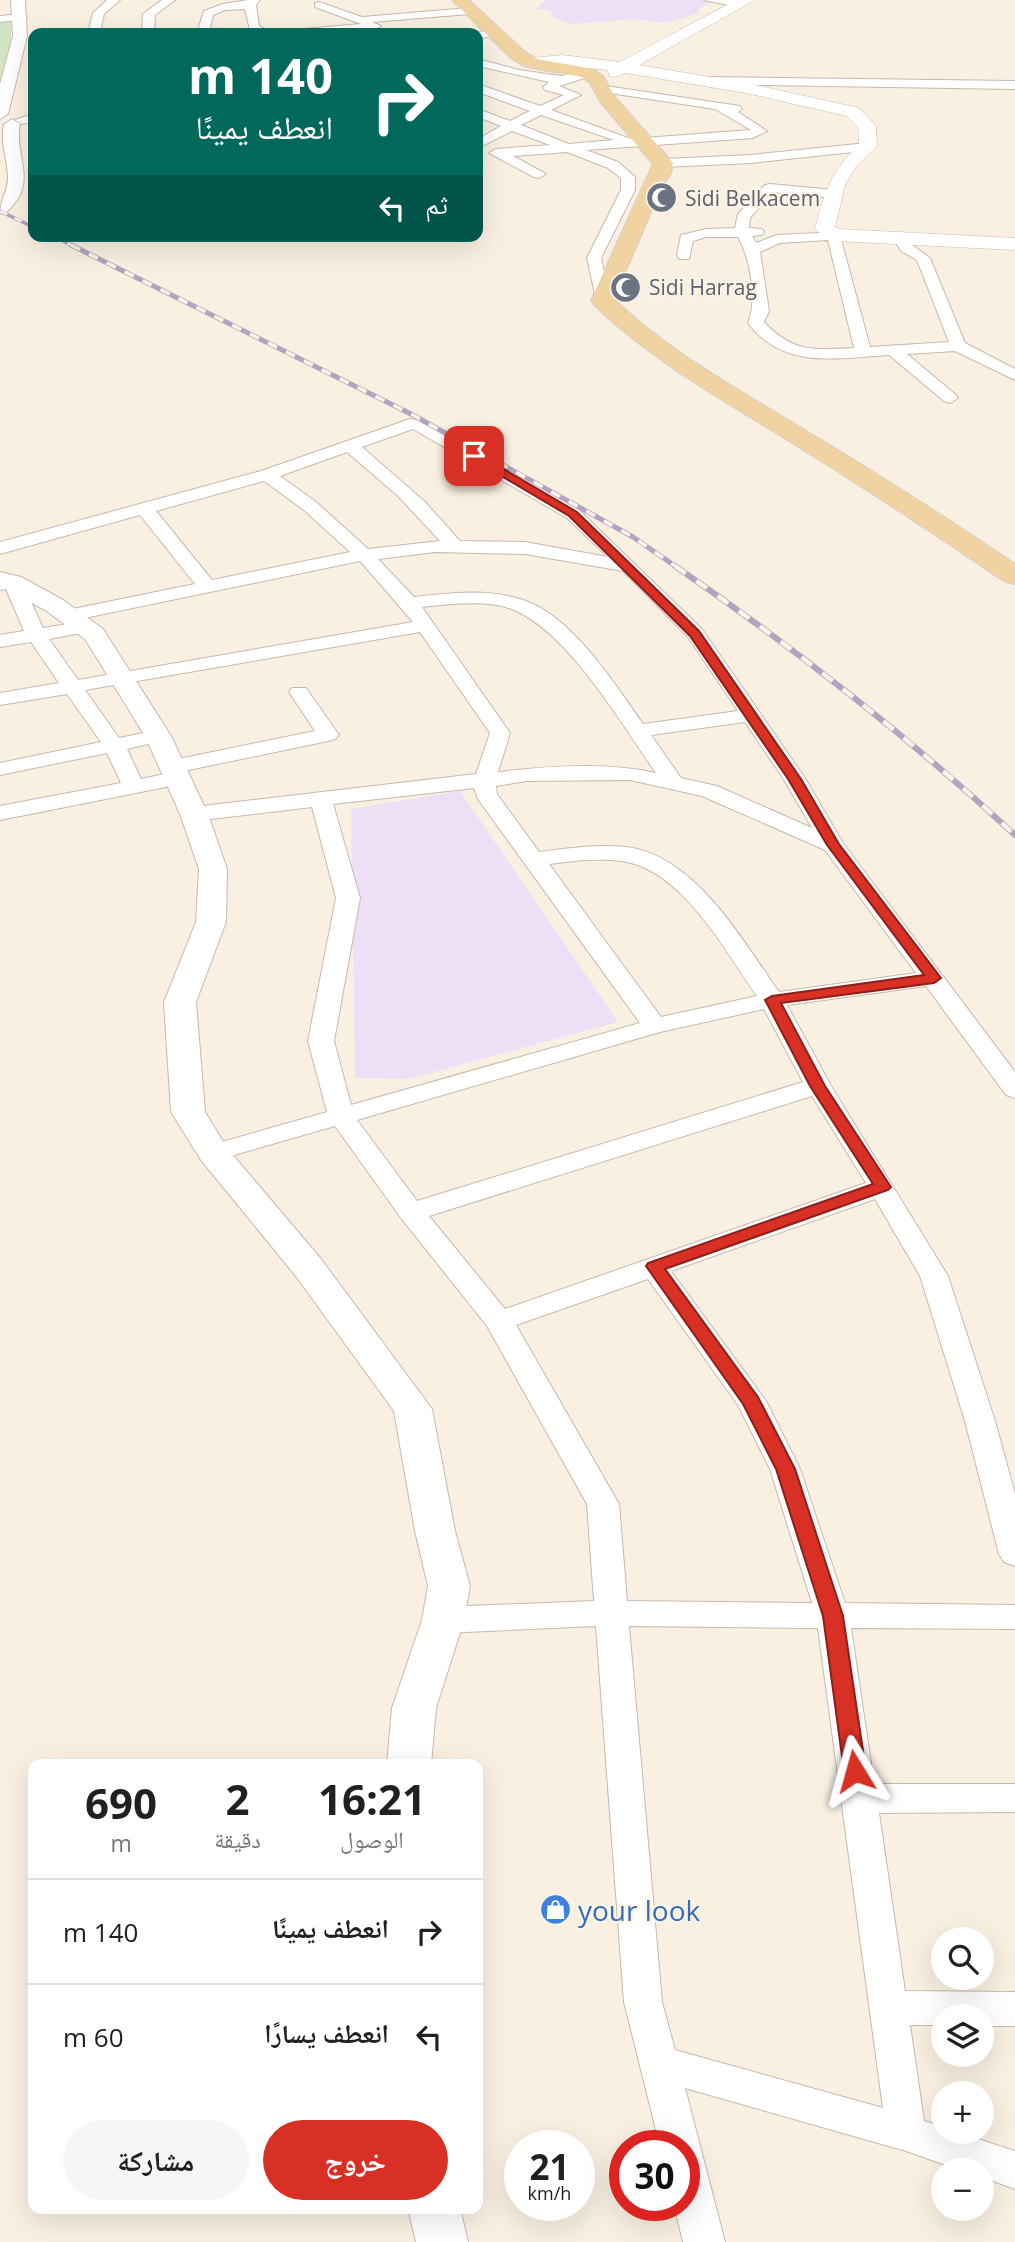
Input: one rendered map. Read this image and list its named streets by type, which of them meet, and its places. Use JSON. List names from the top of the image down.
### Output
{
  "places": {
    "mosque": ["Sidi Belkacem", "Sidi Harrag"],
    "shop": ["your look"]
  },
  "page": {
    "turn": ["140 m", "انعطف يمينًا"],
    "then": "ثم",
    "eta": [
      "16:21",
      "الوصول",
      "2",
      "دقيقة",
      "690",
      "m"
    ],
    "list": [
      {
        "name": "انعطف يمينًا",
        "value": "140 m"
      },
      {
        "name": "انعطف يسارًا",
        "value": "60 m"
      }
    ],
    "map_buttons": ["+", "−"],
    "buttons": ["خروج", "مشاركة"],
    "speed": "21 km/h",
    "limit": "30"
  }
}
